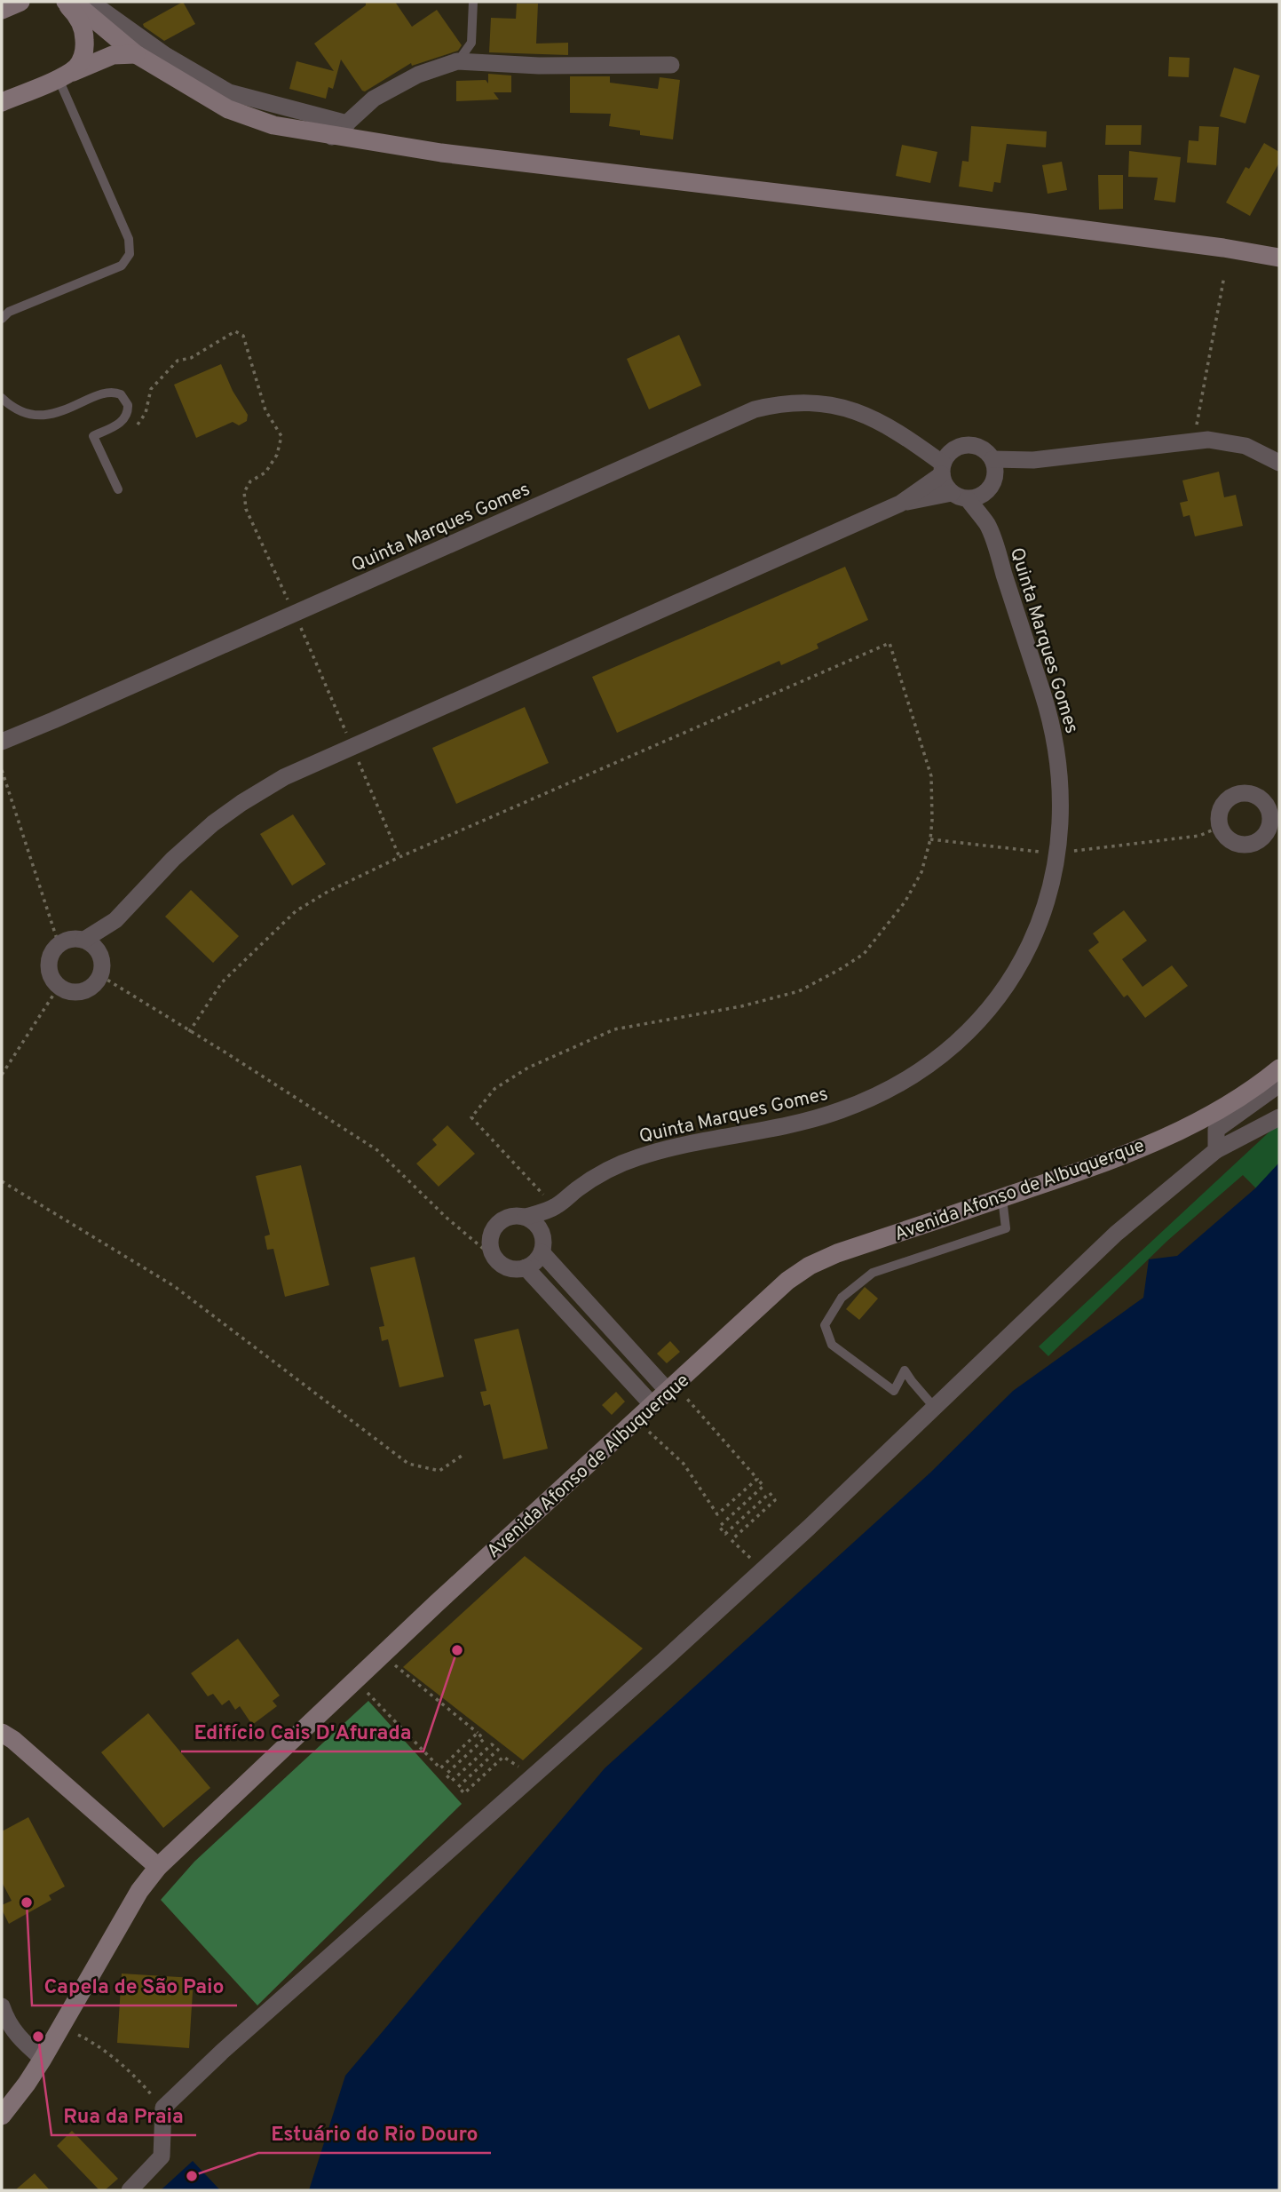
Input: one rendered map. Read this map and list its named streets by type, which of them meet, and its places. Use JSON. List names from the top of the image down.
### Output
{
  "streets": {
    "main road": ["Avenida Afonso de Albuquerque"],
    "street": ["Quinta Marques Gomes"]
  },
  "places": [
    "Edifício Cais D'Afurada",
    "Capela de São Paio",
    "Rua da Praia",
    "Estuário do Rio Douro"
  ]
}
